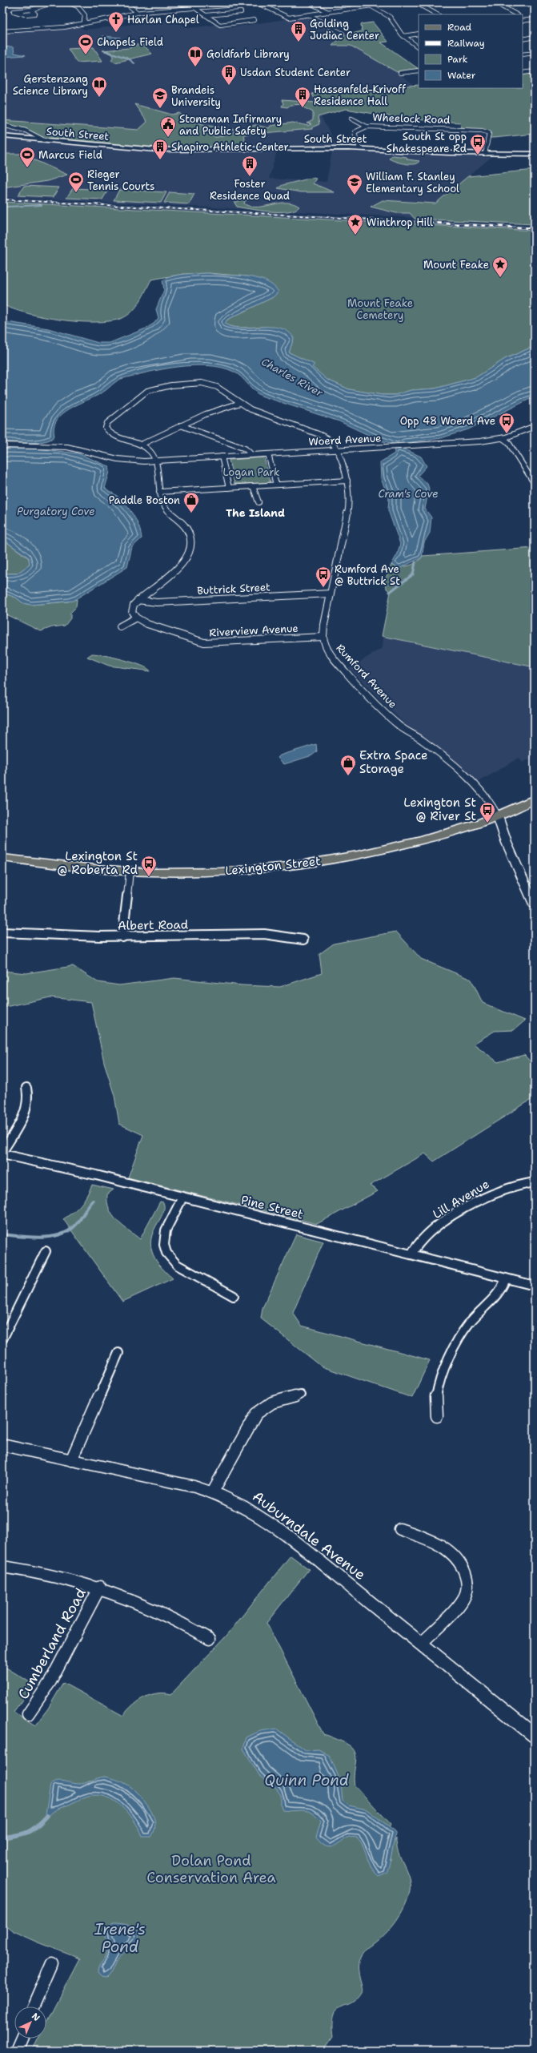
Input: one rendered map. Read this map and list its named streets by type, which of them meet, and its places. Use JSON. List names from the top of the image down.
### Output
{
  "streets": {
    "main road": ["South Street", "Lexington Street"],
    "street": [
      "Wheelock Road",
      "Woerd Avenue",
      "Buttrick Street",
      "Riverview Avenue",
      "Rumford Avenue",
      "Albert Road",
      "Lill Avenue",
      "Pine Street",
      "Auburndale Avenue",
      "Cumberland Road"
    ]
  },
  "crossings": [
    ["Wheelock Road", "South Street"],
    ["Woerd Avenue", "Rumford Avenue"],
    ["Buttrick Street", "Rumford Avenue"],
    ["Riverview Avenue", "Rumford Avenue"],
    ["Rumford Avenue", "Lexington Street"],
    ["Lill Avenue", "Pine Street"]
  ],
  "districts": ["The Island"],
  "water": [
    "Charles River",
    "Cram's Cove",
    "Purgatory Cove",
    "Quinn Pond",
    "Irene's Pond"
  ],
  "parks": ["Mount Feake Cemetery", "Logan Park", "Dolan Pond Conservation Area"],
  "places": {
    "church": ["Harlan Chapel"],
    "building": [
      "Golding Judiac Center",
      "Usdan Student Center",
      "Hassenfeld-Krivoff Residence Hall",
      "Shapiro Athletic Center",
      "Foster Residence Quad"
    ],
    "sports": ["Chapels Field", "Marcus Field", "Rieger Tennis Courts"],
    "library": ["Goldfarb Library", "Gerstenzang Science Library"],
    "school or university": ["Brandeis University", "William F. Stanley Elementary School"],
    "public building": ["Stoneman Infirmary and Public Safety"],
    "bus stop": [
      "South St opp Shakespeare Rd",
      "Opp 48 Woerd Ave",
      "Rumford Ave @ Buttrick St",
      "Lexington St @ River St",
      "Lexington St @ Roberta Rd"
    ],
    "place": ["Winthrop Hill", "Mount Feake"],
    "shop": ["Paddle Boston", "Extra Space Storage"]
  },
  "legend": [
    "Road",
    "Railway",
    "Park",
    "Water"
  ],
  "north": "top right"
}
